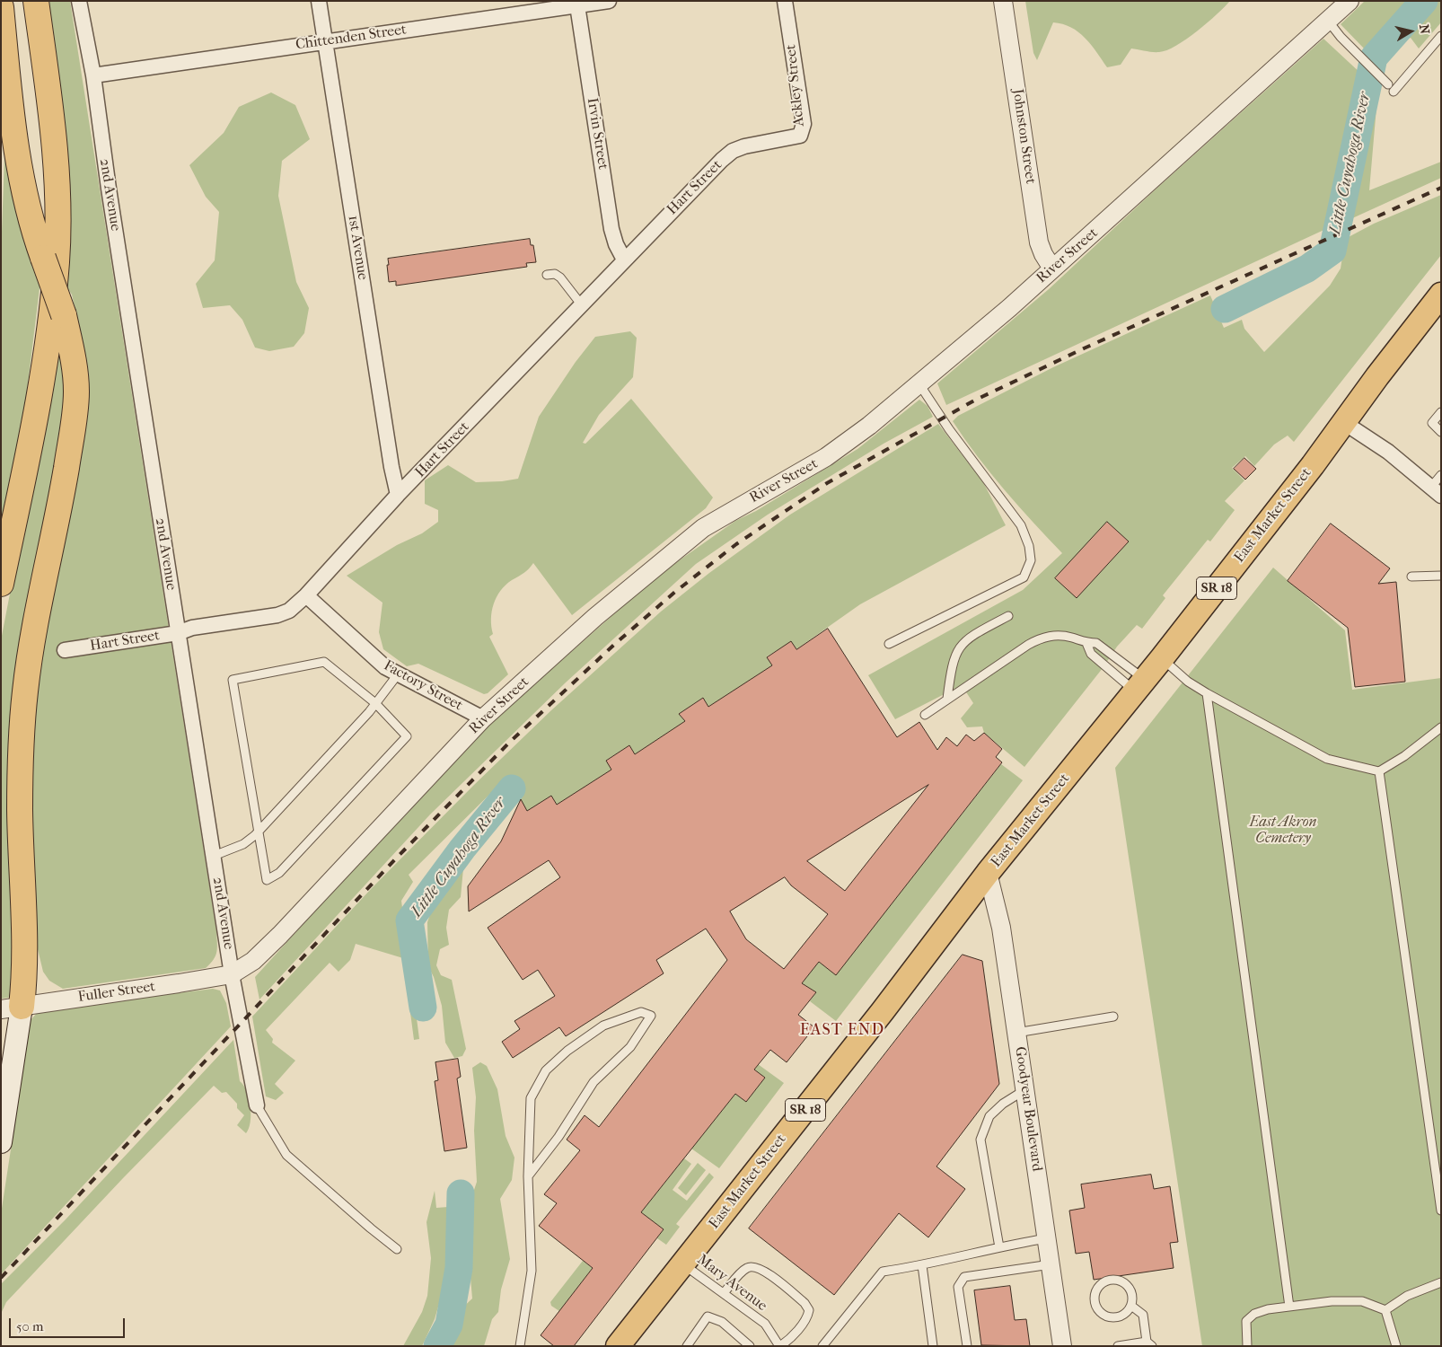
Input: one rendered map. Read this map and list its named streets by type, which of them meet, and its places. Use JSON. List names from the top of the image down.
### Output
{
  "streets": {
    "main road": ["East Market Street", "SR 18"],
    "street": [
      "Chittenden Street",
      "Ackley Street",
      "Irvin Street",
      "Johnston Street",
      "Hart Street",
      "2nd Avenue",
      "1st Avenue",
      "River Street",
      "Factory Street",
      "Fuller Street",
      "Goodyear Boulevard"
    ],
    "lane": ["Mary Avenue"]
  },
  "crossings": [
    ["Chittenden Street", "Irvin Street"],
    ["Chittenden Street", "2nd Avenue"],
    ["Chittenden Street", "1st Avenue"],
    ["Ackley Street", "Hart Street"],
    ["Irvin Street", "Hart Street"],
    ["Johnston Street", "River Street"],
    ["Hart Street", "2nd Avenue"],
    ["Hart Street", "1st Avenue"],
    ["Hart Street", "Factory Street"],
    ["2nd Avenue", "River Street"],
    ["2nd Avenue", "Fuller Street"],
    ["River Street", "Factory Street"],
    ["River Street", "Fuller Street"],
    ["East Market Street", "Goodyear Boulevard"],
    ["East Market Street", "Mary Avenue"]
  ],
  "districts": ["EAST END"],
  "water": ["Little Cuyahoga River"],
  "parks": ["East Akron Cemetery"],
  "scale_bar": "50 m",
  "north": "right"
}
